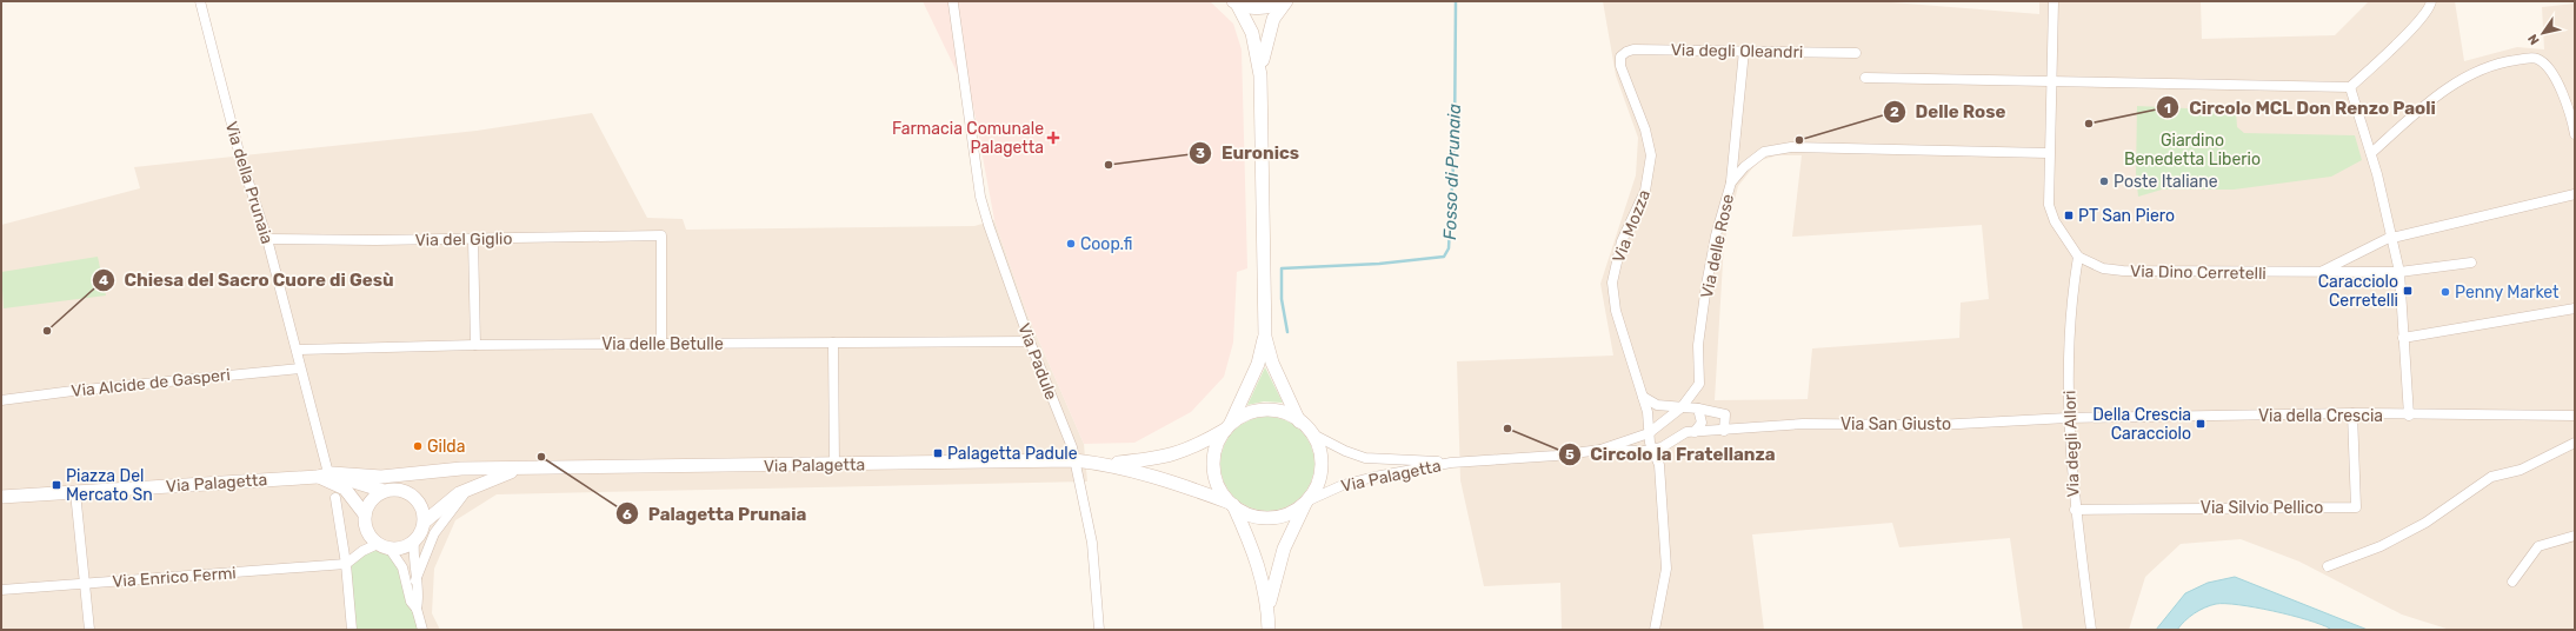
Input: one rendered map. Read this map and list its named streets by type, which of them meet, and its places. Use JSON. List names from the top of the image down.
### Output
{
  "streets": {
    "street": [
      "Via degli Oleandri",
      "Via della Prunaia",
      "Via Mozza",
      "Via del Giglio",
      "Via delle Rose",
      "Via Dino Cerretelli",
      "Via delle Betulle",
      "Via Padule",
      "Via Alcide de Gasperi",
      "Via della Crescia",
      "Via San Giusto",
      "Via degli Allori",
      "Via Palagetta",
      "Via Silvio Pellico",
      "Via Enrico Fermi"
    ]
  },
  "crossings": [
    ["Via degli Oleandri", "Via Mozza"],
    ["Via della Prunaia", "Via del Giglio"],
    ["Via della Prunaia", "Via delle Betulle"],
    ["Via della Prunaia", "Via Alcide de Gasperi"],
    ["Via della Prunaia", "Via Palagetta"],
    ["Via Mozza", "Via Palagetta"],
    ["Via del Giglio", "Via delle Betulle"],
    ["Via Dino Cerretelli", "Via degli Allori"],
    ["Via delle Betulle", "Via Padule"],
    ["Via Padule", "Via Palagetta"],
    ["Via della Crescia", "Via San Giusto"],
    ["Via della Crescia", "Via degli Allori"],
    ["Via della Crescia", "Via Silvio Pellico"],
    ["Via San Giusto", "Via degli Allori"],
    ["Via San Giusto", "Via Palagetta"],
    ["Via degli Allori", "Via Silvio Pellico"]
  ],
  "water": ["Fosso di Prunaia"],
  "parks": ["Giardino Benedetta Liberio"],
  "places": {
    "other": [
      "Circolo MCL Don Renzo Paoli",
      "Delle Rose",
      "Euronics",
      "Poste Italiane",
      "Coop.fi",
      "Penny Market",
      "Chiesa del Sacro Cuore di Gesù",
      "Circolo la Fratellanza",
      "Gilda",
      "Palagetta Prunaia"
    ],
    "health": ["Farmacia Comunale Palagetta"],
    "transit": [
      "PT San Piero",
      "Caracciolo Cerretelli",
      "Della Crescia Caracciolo",
      "Palagetta Padule",
      "Piazza Del Mercato Sn"
    ]
  },
  "north": "bottom left"
}
